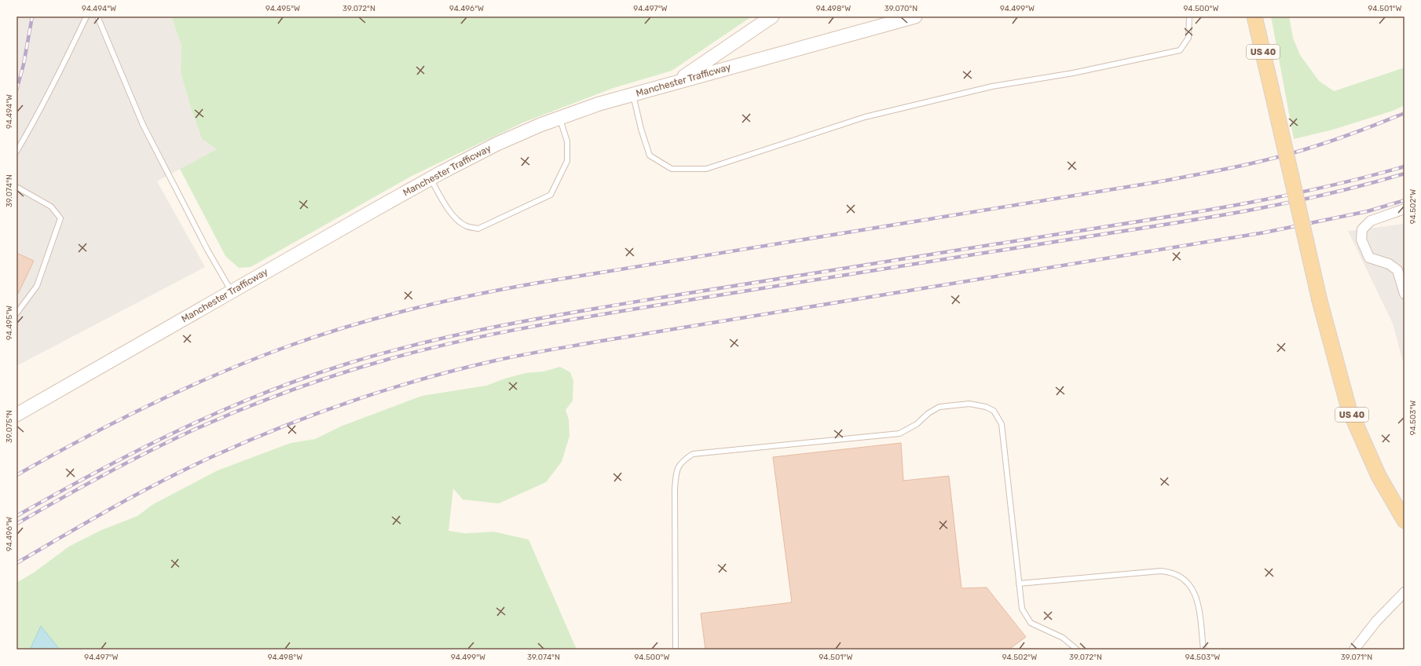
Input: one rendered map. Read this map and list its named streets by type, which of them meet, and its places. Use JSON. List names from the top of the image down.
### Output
{
  "streets": {
    "main road": ["US 40", "Manchester Trafficway"]
  },
  "coordinates": [
    "94.494°W",
    "94.495°W",
    "39.072°N",
    "94.496°W",
    "94.497°W",
    "94.498°W",
    "39.070°N",
    "94.499°W",
    "94.500°W",
    "94.501°W",
    "39.074°N",
    "94.502°W",
    "94.503°W",
    "39.075°N",
    "39.071°N"
  ]
}
